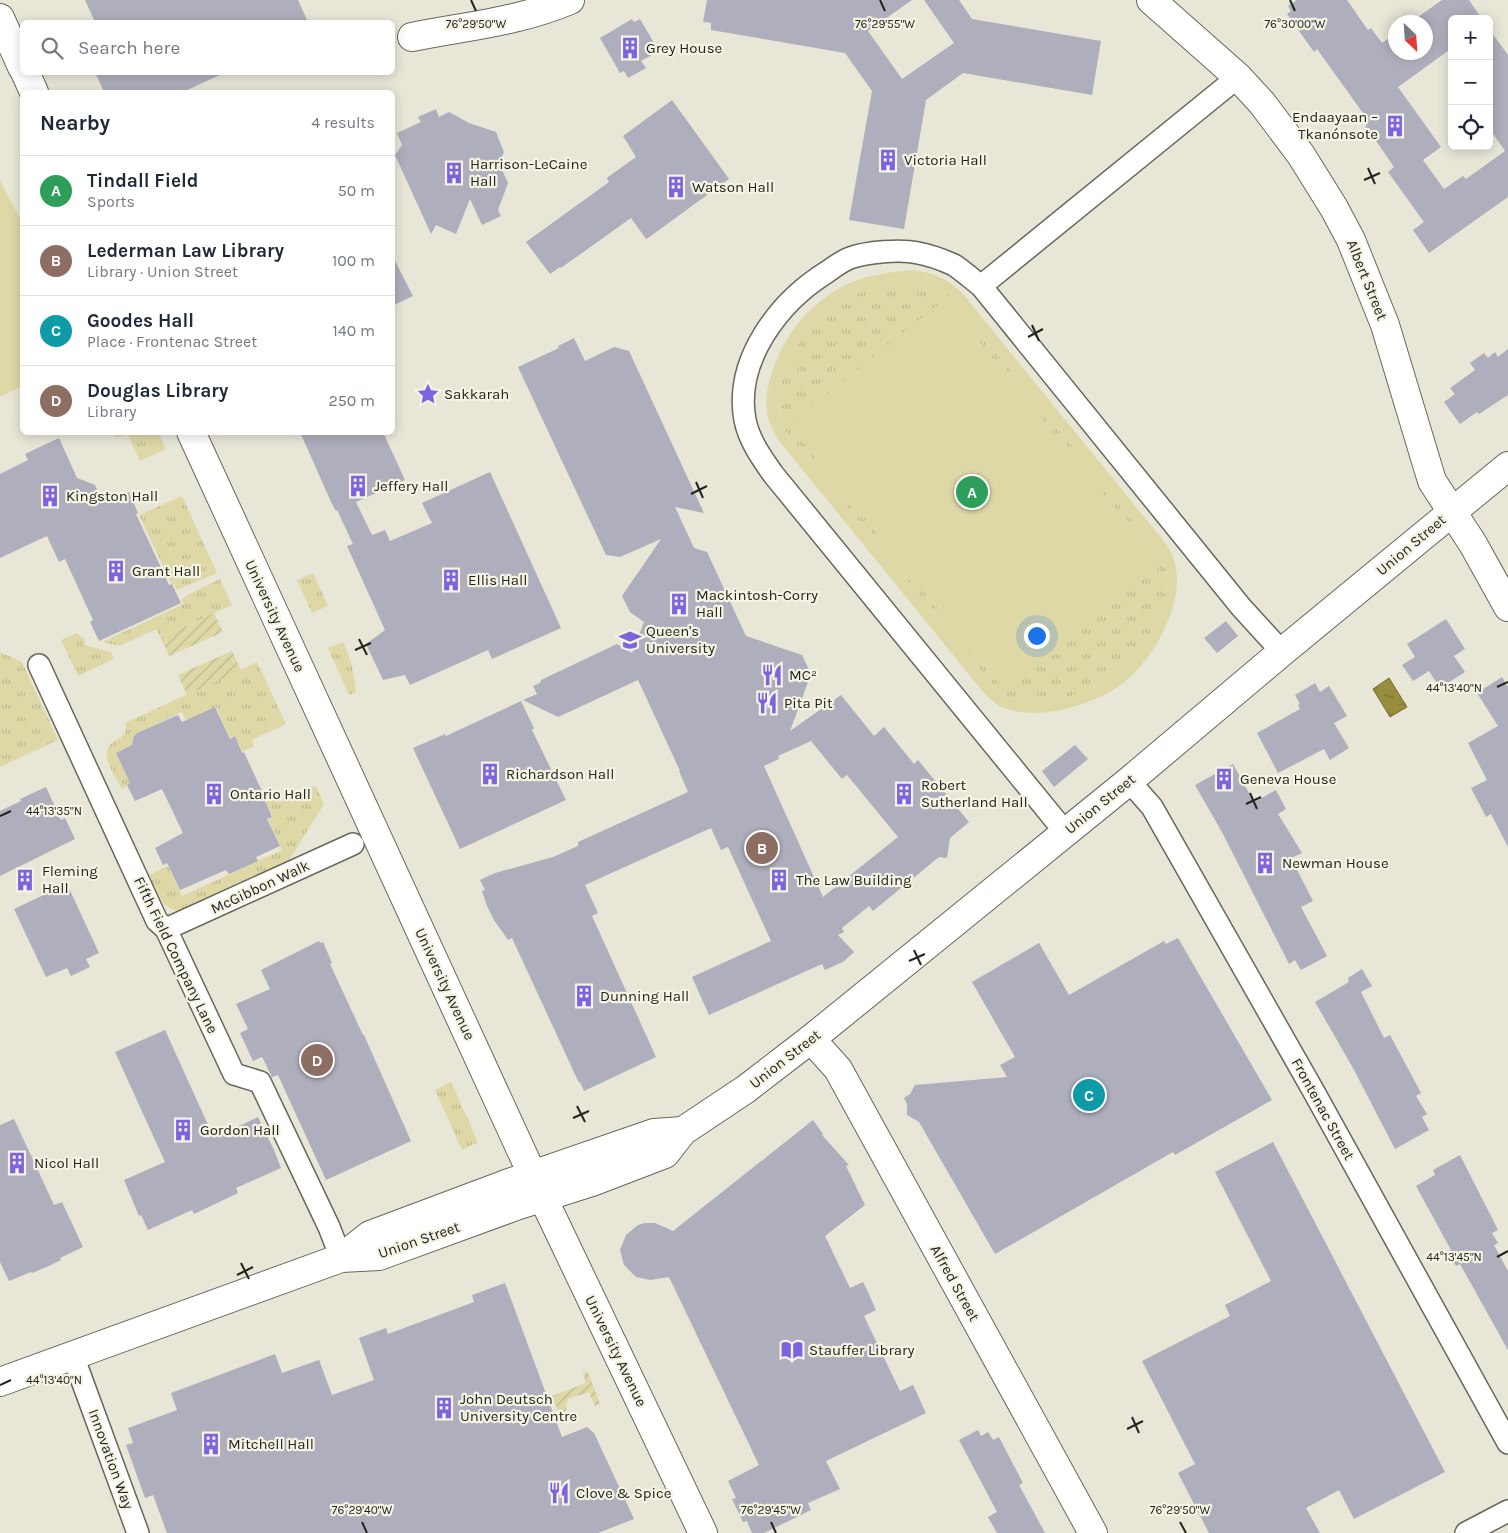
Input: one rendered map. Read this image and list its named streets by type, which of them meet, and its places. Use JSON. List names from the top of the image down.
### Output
{
  "streets": {
    "main road": [
      "Albert Street",
      "Union Street",
      "University Avenue",
      "Alfred Street"
    ],
    "street": [
      "McGibbon Walk",
      "Fifth Field Company Lane",
      "Frontenac Street",
      "Innovation Way"
    ]
  },
  "crossings": [
    ["Albert Street", "Union Street"],
    ["Union Street", "University Avenue"],
    ["Union Street", "Fifth Field Company Lane"],
    ["Union Street", "Frontenac Street"],
    ["Union Street", "Alfred Street"],
    ["Union Street", "Innovation Way"],
    ["McGibbon Walk", "Fifth Field Company Lane"]
  ],
  "places": {
    "building": [
      "Grey House",
      "Endaayaan – Tkanónsote",
      "Victoria Hall",
      "Harrison-LeCaine Hall",
      "Watson Hall",
      "Jeffery Hall",
      "Kingston Hall",
      "Grant Hall",
      "Ellis Hall",
      "Mackintosh-Corry Hall",
      "Richardson Hall",
      "Geneva House",
      "Ontario Hall",
      "Robert Sutherland Hall",
      "Newman House",
      "Fleming Hall",
      "The Law Building",
      "Dunning Hall",
      "Gordon Hall",
      "Nicol Hall",
      "John Deutsch University Centre",
      "Mitchell Hall"
    ],
    "place": ["Sakkarah"],
    "school or university": ["Queen's University"],
    "restaurant": ["MC²", "Pita Pit", "Clove & Spice"],
    "library": ["Stauffer Library"]
  },
  "north": "bottom right",
  "page": {
    "map_buttons": ["+", "−"],
    "search": "Search here",
    "heading": ["Nearby", "4 results"],
    "list": [
      {
        "mark": "A",
        "name": "Tindall Field",
        "note": "Sports",
        "value": "50 m"
      },
      {
        "mark": "B",
        "name": "Lederman Law Library",
        "note": "Library · Union Street",
        "value": "100 m"
      },
      {
        "mark": "C",
        "name": "Goodes Hall",
        "note": "Place · Frontenac Street",
        "value": "140 m"
      },
      {
        "mark": "D",
        "name": "Douglas Library",
        "note": "Library",
        "value": "250 m"
      }
    ],
    "pins": [
      "A",
      "B",
      "D",
      "C"
    ]
  },
  "coordinates": [
    "76°29'50\"W",
    "76°29'55\"W",
    "76°30'00\"W",
    "44°13'40\"N",
    "44°13'35\"N",
    "44°13'45\"N",
    "76°29'40\"W",
    "76°29'45\"W"
  ]
}
